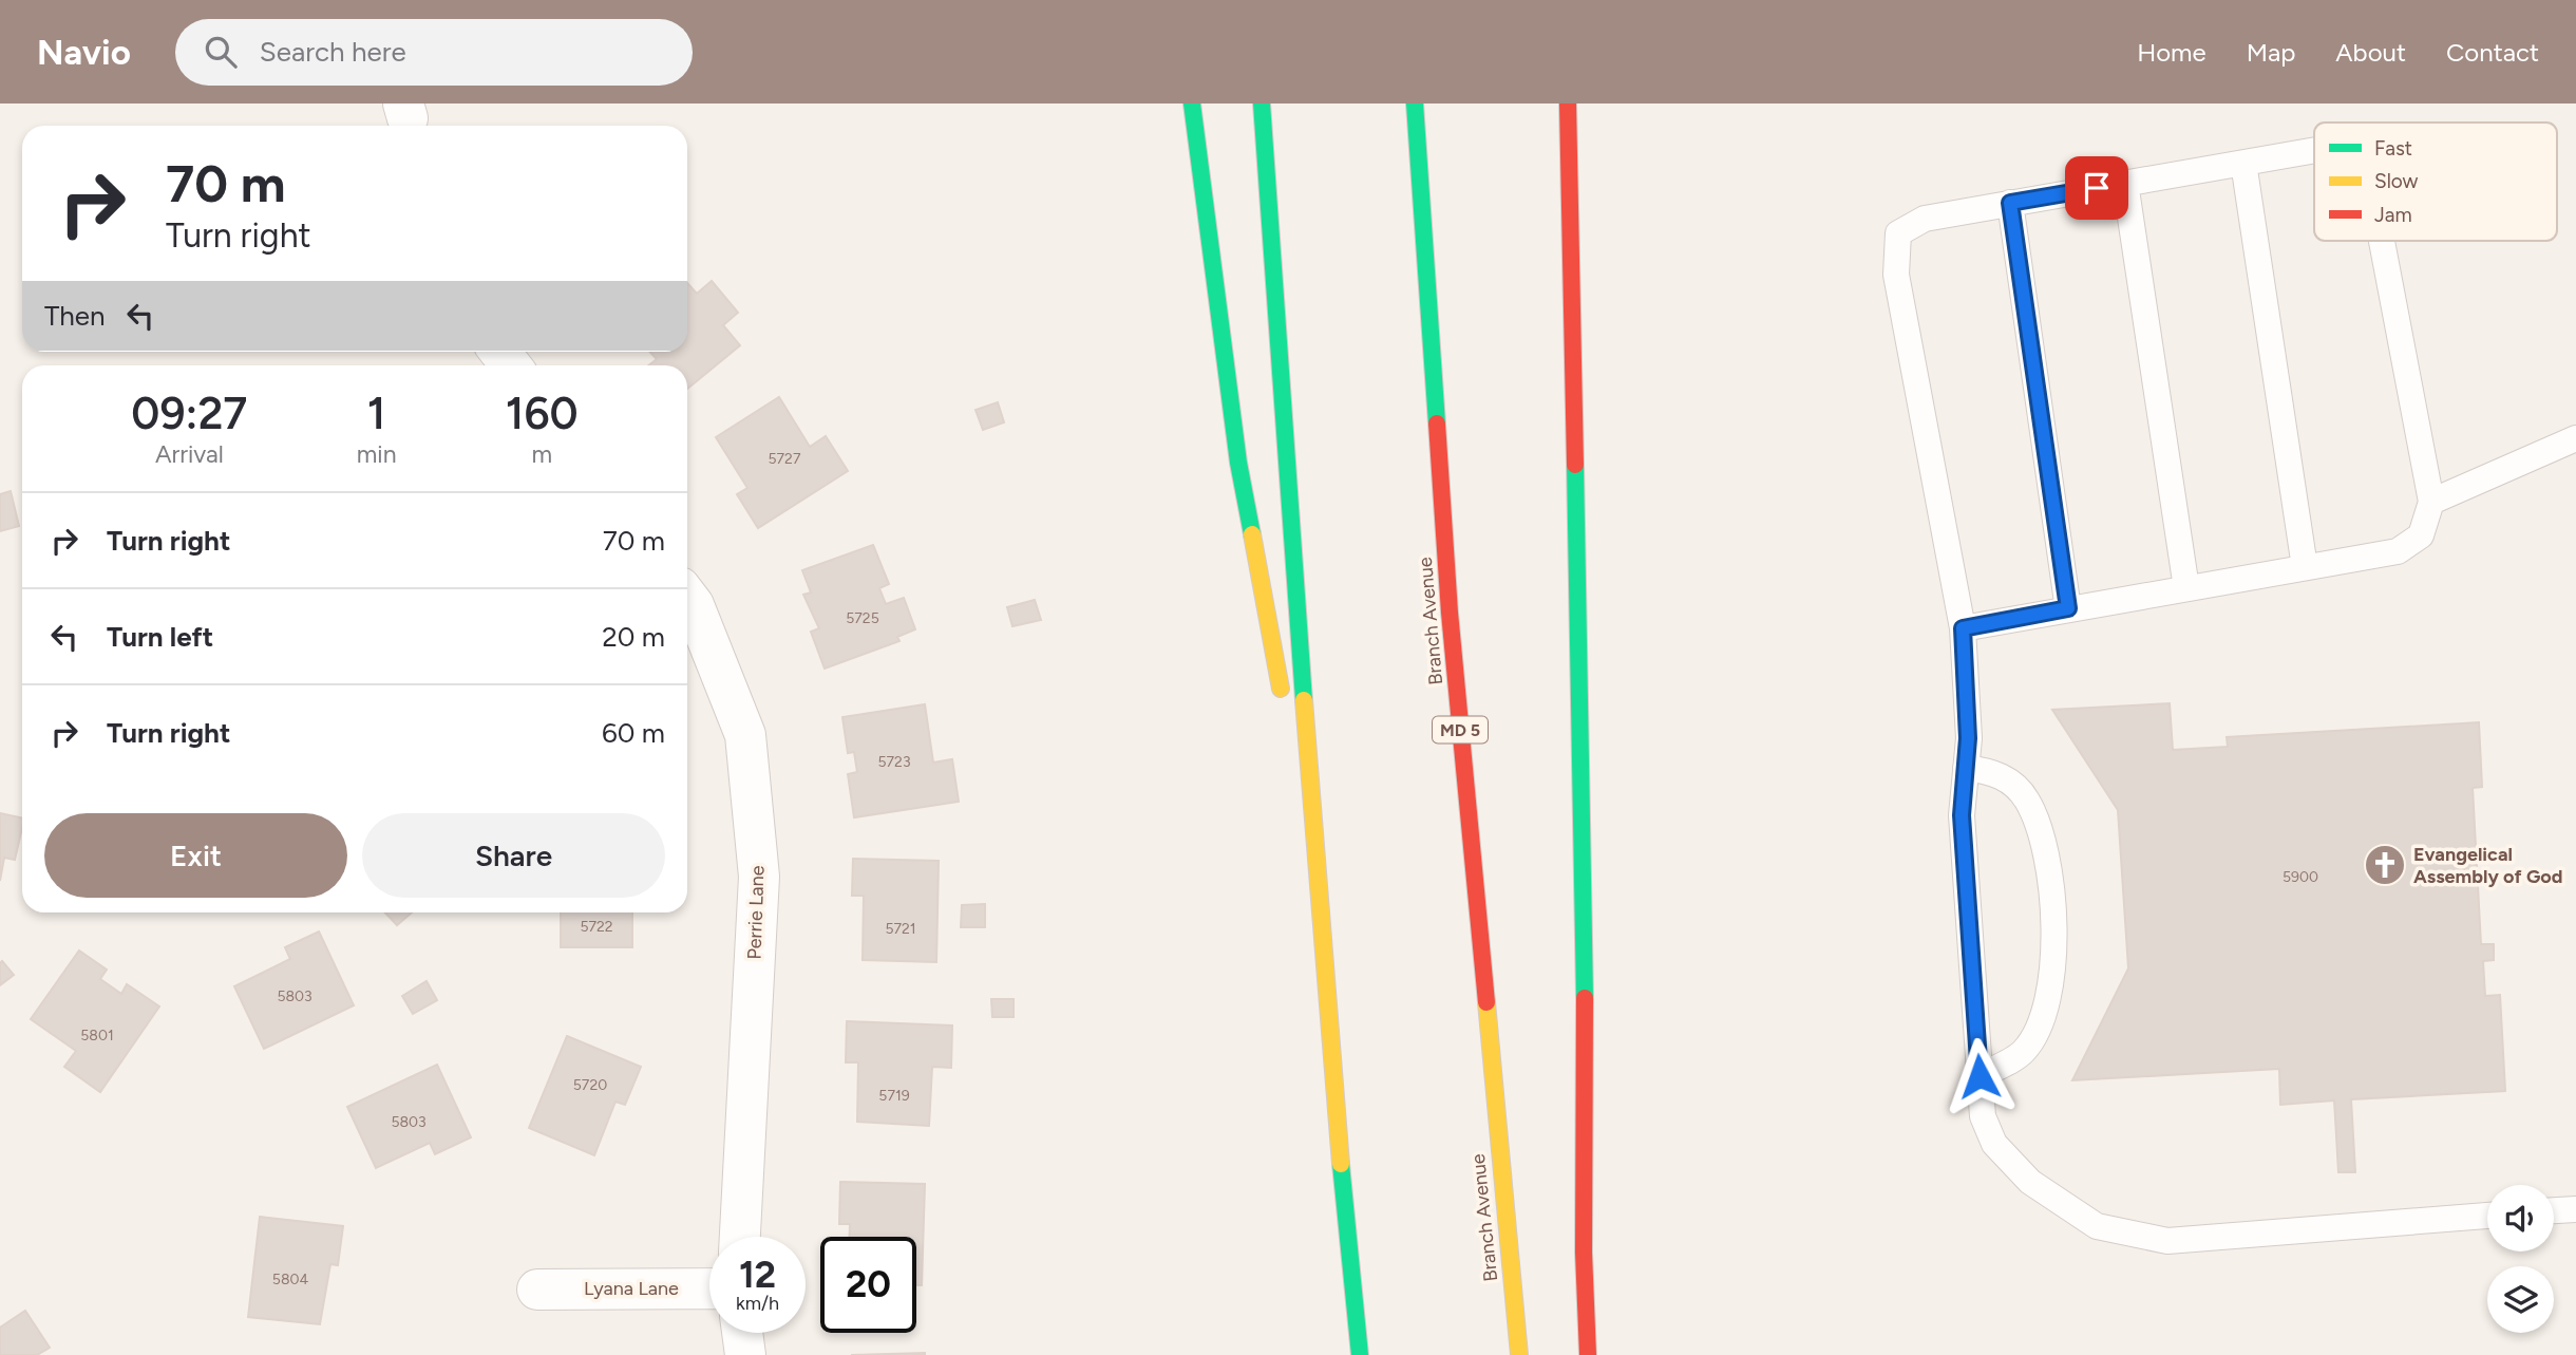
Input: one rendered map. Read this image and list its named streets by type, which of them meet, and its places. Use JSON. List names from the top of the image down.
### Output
{
  "streets": {
    "highway": ["Branch Avenue", "MD 5"],
    "street": ["Perrie Lane", "Lyana Lane"]
  },
  "places": {
    "church": ["Evangelical Assembly of God"]
  },
  "house_numbers": [
    "5727",
    "5725",
    "5723",
    "5900",
    "5722",
    "5721",
    "5803",
    "5801",
    "5720",
    "5719",
    "5803",
    "5804"
  ],
  "legend": ["Fast", "Slow", "Jam"],
  "page": {
    "header": "Navio",
    "search": "Search here",
    "nav": [
      "Home",
      "Map",
      "About",
      "Contact"
    ],
    "turn": ["70 m", "Turn right"],
    "then": "Then",
    "eta": [
      "09:27",
      "Arrival",
      "1",
      "min",
      "160",
      "m"
    ],
    "list": [
      {
        "name": "Turn right",
        "value": "70 m"
      },
      {
        "name": "Turn left",
        "value": "20 m"
      },
      {
        "name": "Turn right",
        "value": "60 m"
      }
    ],
    "buttons": ["Exit", "Share"],
    "speed": "12 km/h",
    "limit": "20"
  }
}
